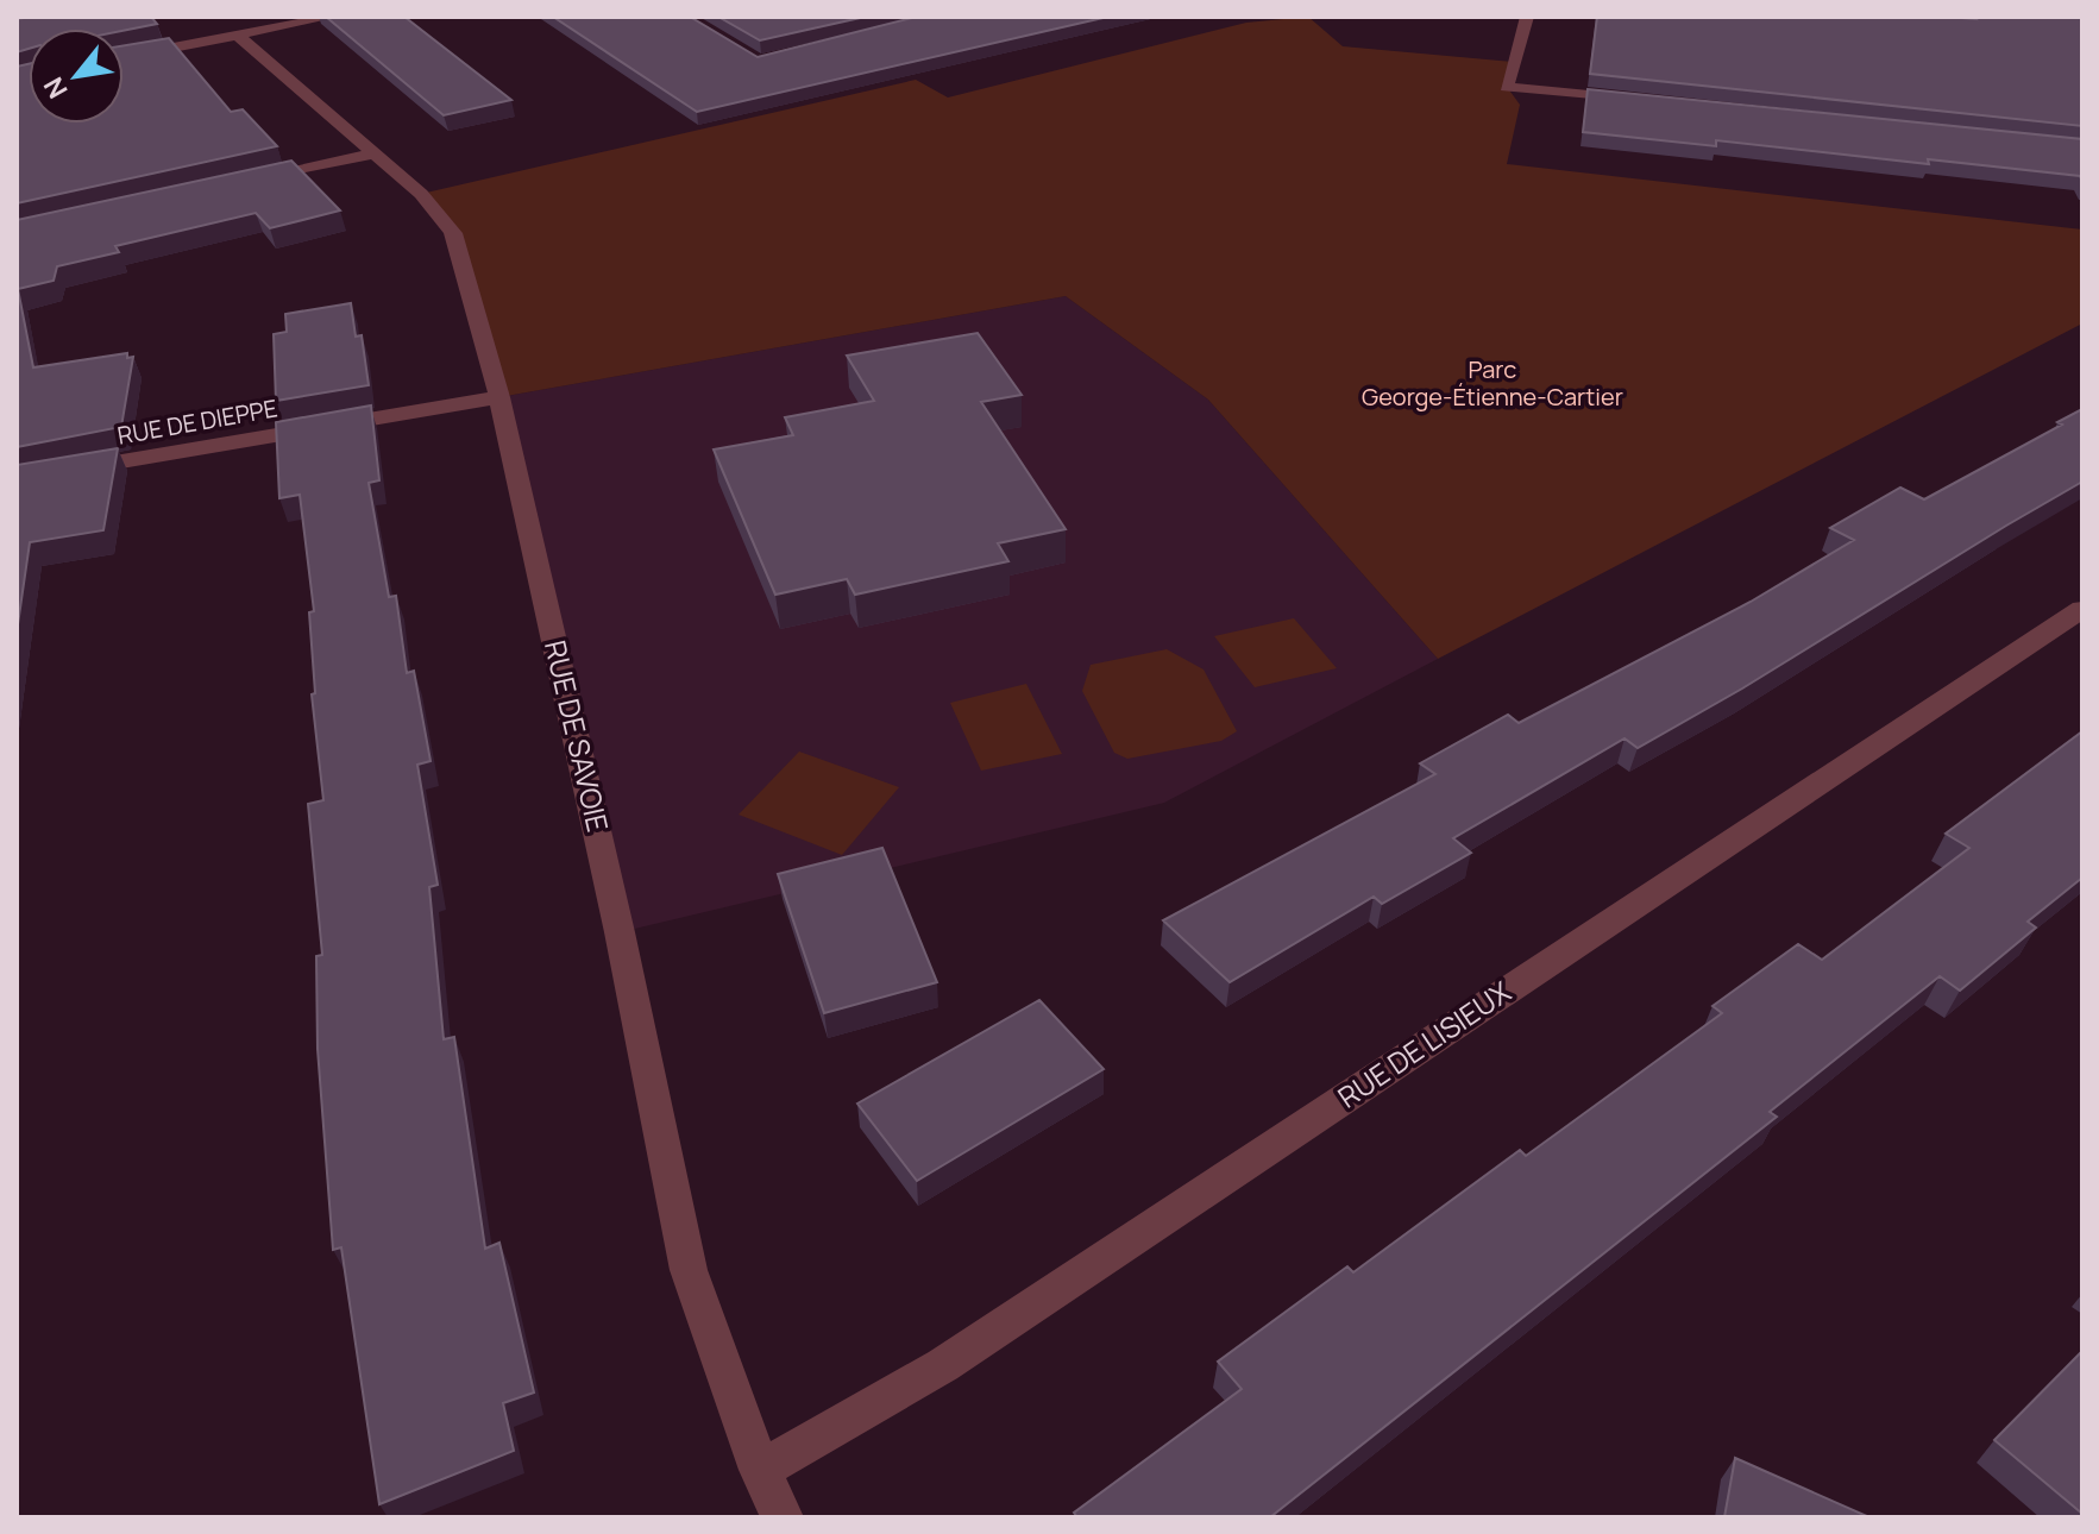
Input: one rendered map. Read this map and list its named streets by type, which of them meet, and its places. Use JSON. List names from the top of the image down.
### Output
{
  "streets": {
    "street": ["RUE DE DIEPPE", "RUE DE SAVOIE", "RUE DE LISIEUX"]
  },
  "crossings": [
    ["RUE DE DIEPPE", "RUE DE SAVOIE"],
    ["RUE DE SAVOIE", "RUE DE LISIEUX"]
  ],
  "parks": ["Parc George-Étienne-Cartier"],
  "north": "bottom left"
}
